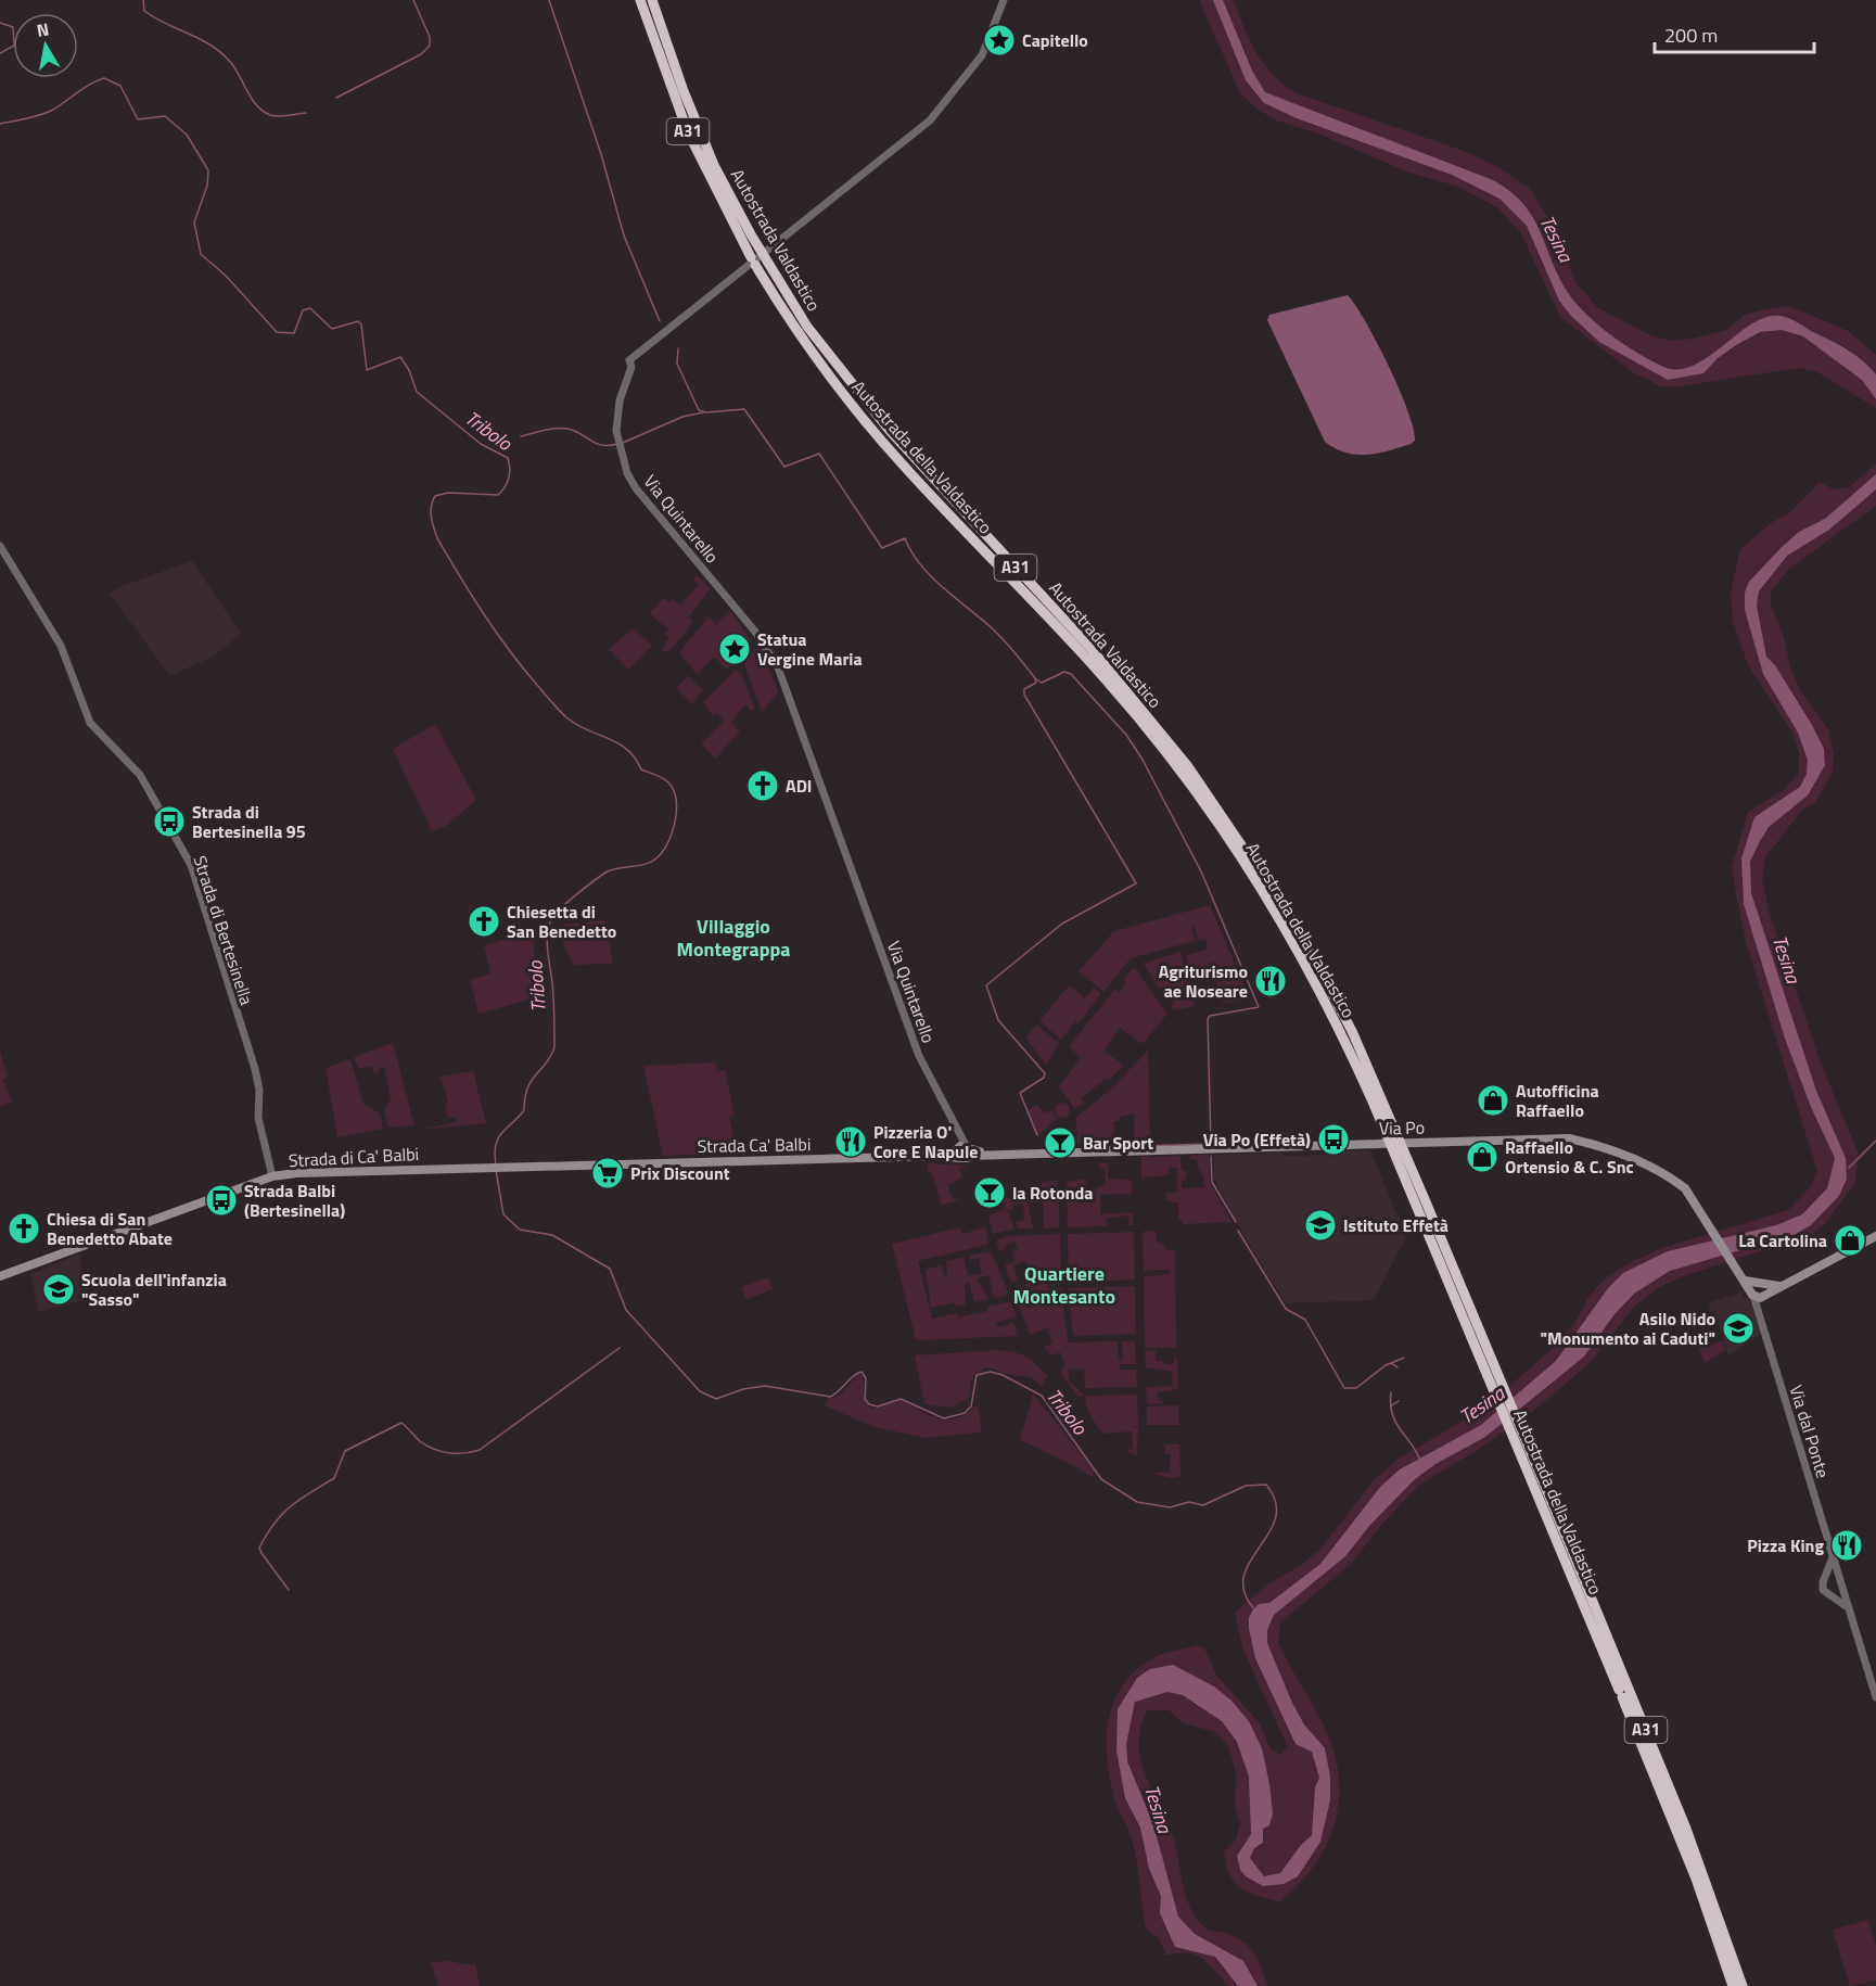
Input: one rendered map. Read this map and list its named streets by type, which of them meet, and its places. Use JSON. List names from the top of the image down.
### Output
{
  "streets": {
    "highway": ["A31", "Autostrada Valdastico", "Autostrada della Valdastico"],
    "main road": ["Via Po", "Strada Ca' Balbi", "Strada di Ca' Balbi"],
    "street": ["Via Quintarello", "Strada di Bertesinella", "Via dal Ponte"]
  },
  "crossings": [
    ["Autostrada Valdastico", "Autostrada della Valdastico"],
    ["Via Quintarello", "Via Po"],
    ["Via Quintarello", "Strada Ca' Balbi"],
    ["Strada di Bertesinella", "Strada di Ca' Balbi"],
    ["Via Po", "Strada Ca' Balbi"],
    ["Via Po", "Via dal Ponte"],
    ["Strada Ca' Balbi", "Strada di Ca' Balbi"]
  ],
  "districts": ["Villaggio Montegrappa", "Quartiere Montesanto"],
  "water": ["Tesina", "Tribolo"],
  "places": {
    "place": ["Capitello", "Statua Vergine Maria"],
    "church": ["ADI", "Chiesetta di San Benedetto", "Chiesa di San Benedetto Abate"],
    "bus stop": ["Strada di Bertesinella 95", "Via Po (Effetà)", "Strada Balbi (Bertesinella)"],
    "restaurant": ["Agriturismo ae Noseare", "Pizzeria O' Core E Napule", "Pizza King"],
    "shop": ["Autofficina Raffaello", "Raffaello Ortensio & C. Snc", "La Cartolina"],
    "bar": ["Bar Sport", "la Rotonda"],
    "supermarket": ["Prix Discount"],
    "school or university": ["Istituto Effetà", "Scuola dell'infanzia \"Sasso\"", "Asilo Nido \"Monumento ai Caduti\""]
  },
  "scale_bar": "200 m",
  "north": "top"
}
